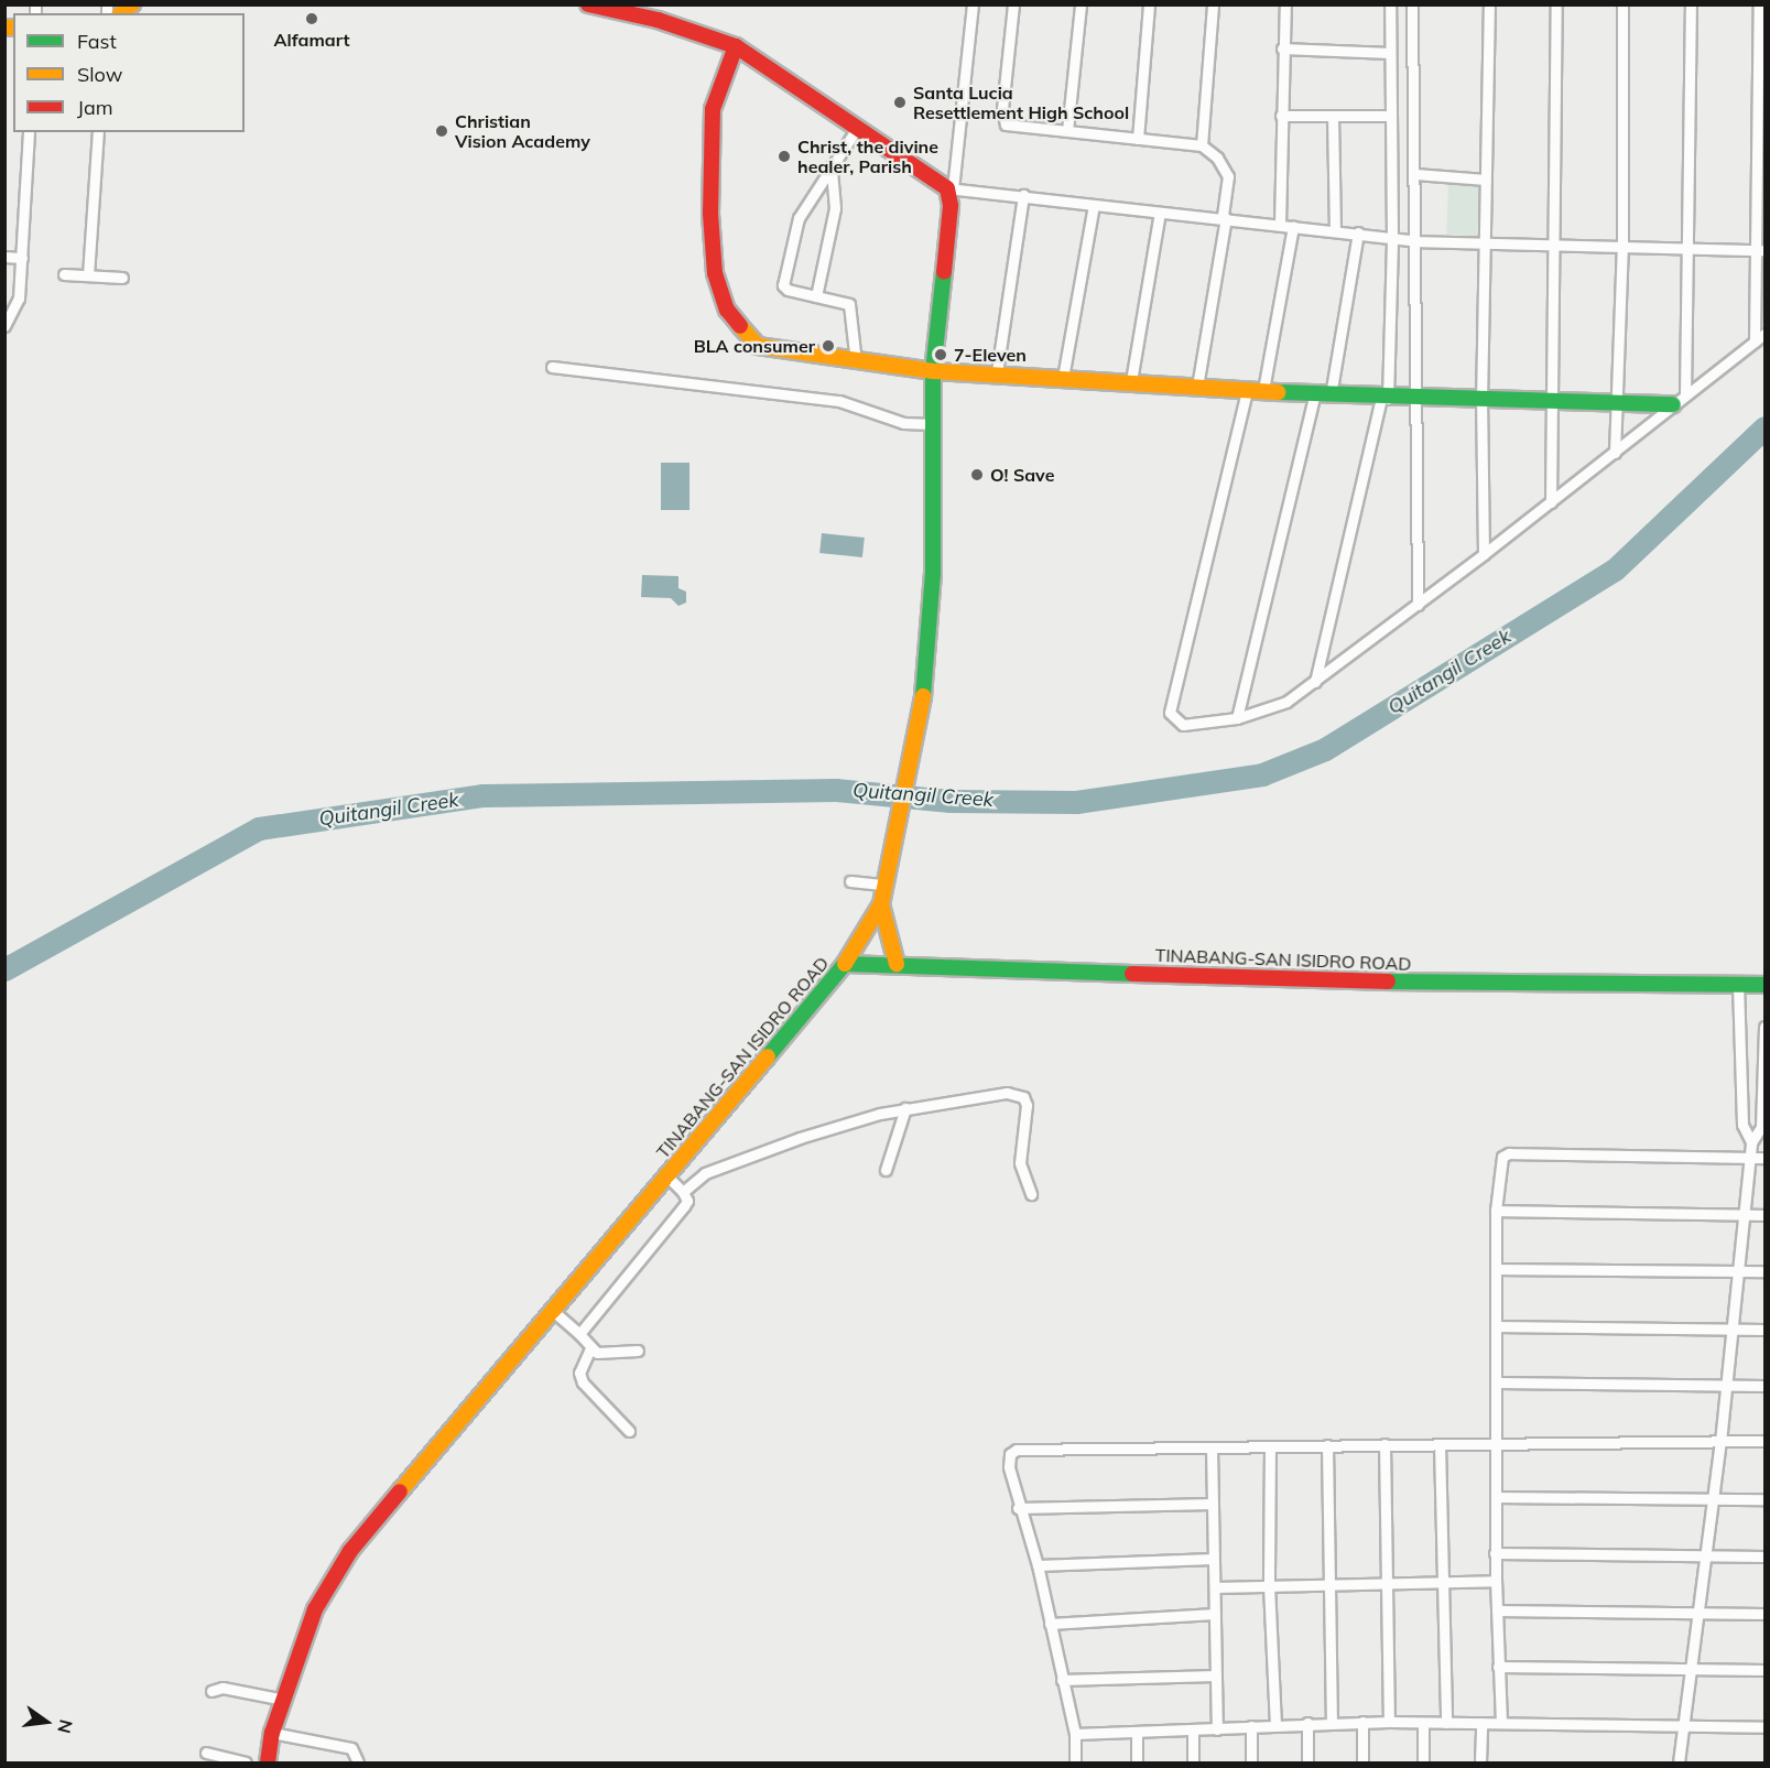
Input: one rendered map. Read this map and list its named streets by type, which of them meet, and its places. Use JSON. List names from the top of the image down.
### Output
{
  "streets": {
    "street": ["TINABANG-SAN ISIDRO ROAD"]
  },
  "water": ["Quitangil Creek"],
  "places": [
    "Alfamart",
    "Santa Lucia Resettlement High School",
    "Christian Vision Academy",
    "Christ, the divine healer, Parish",
    "BLA consumer",
    "7-Eleven",
    "O! Save"
  ],
  "legend": ["Fast", "Slow", "Jam"],
  "north": "right"
}
